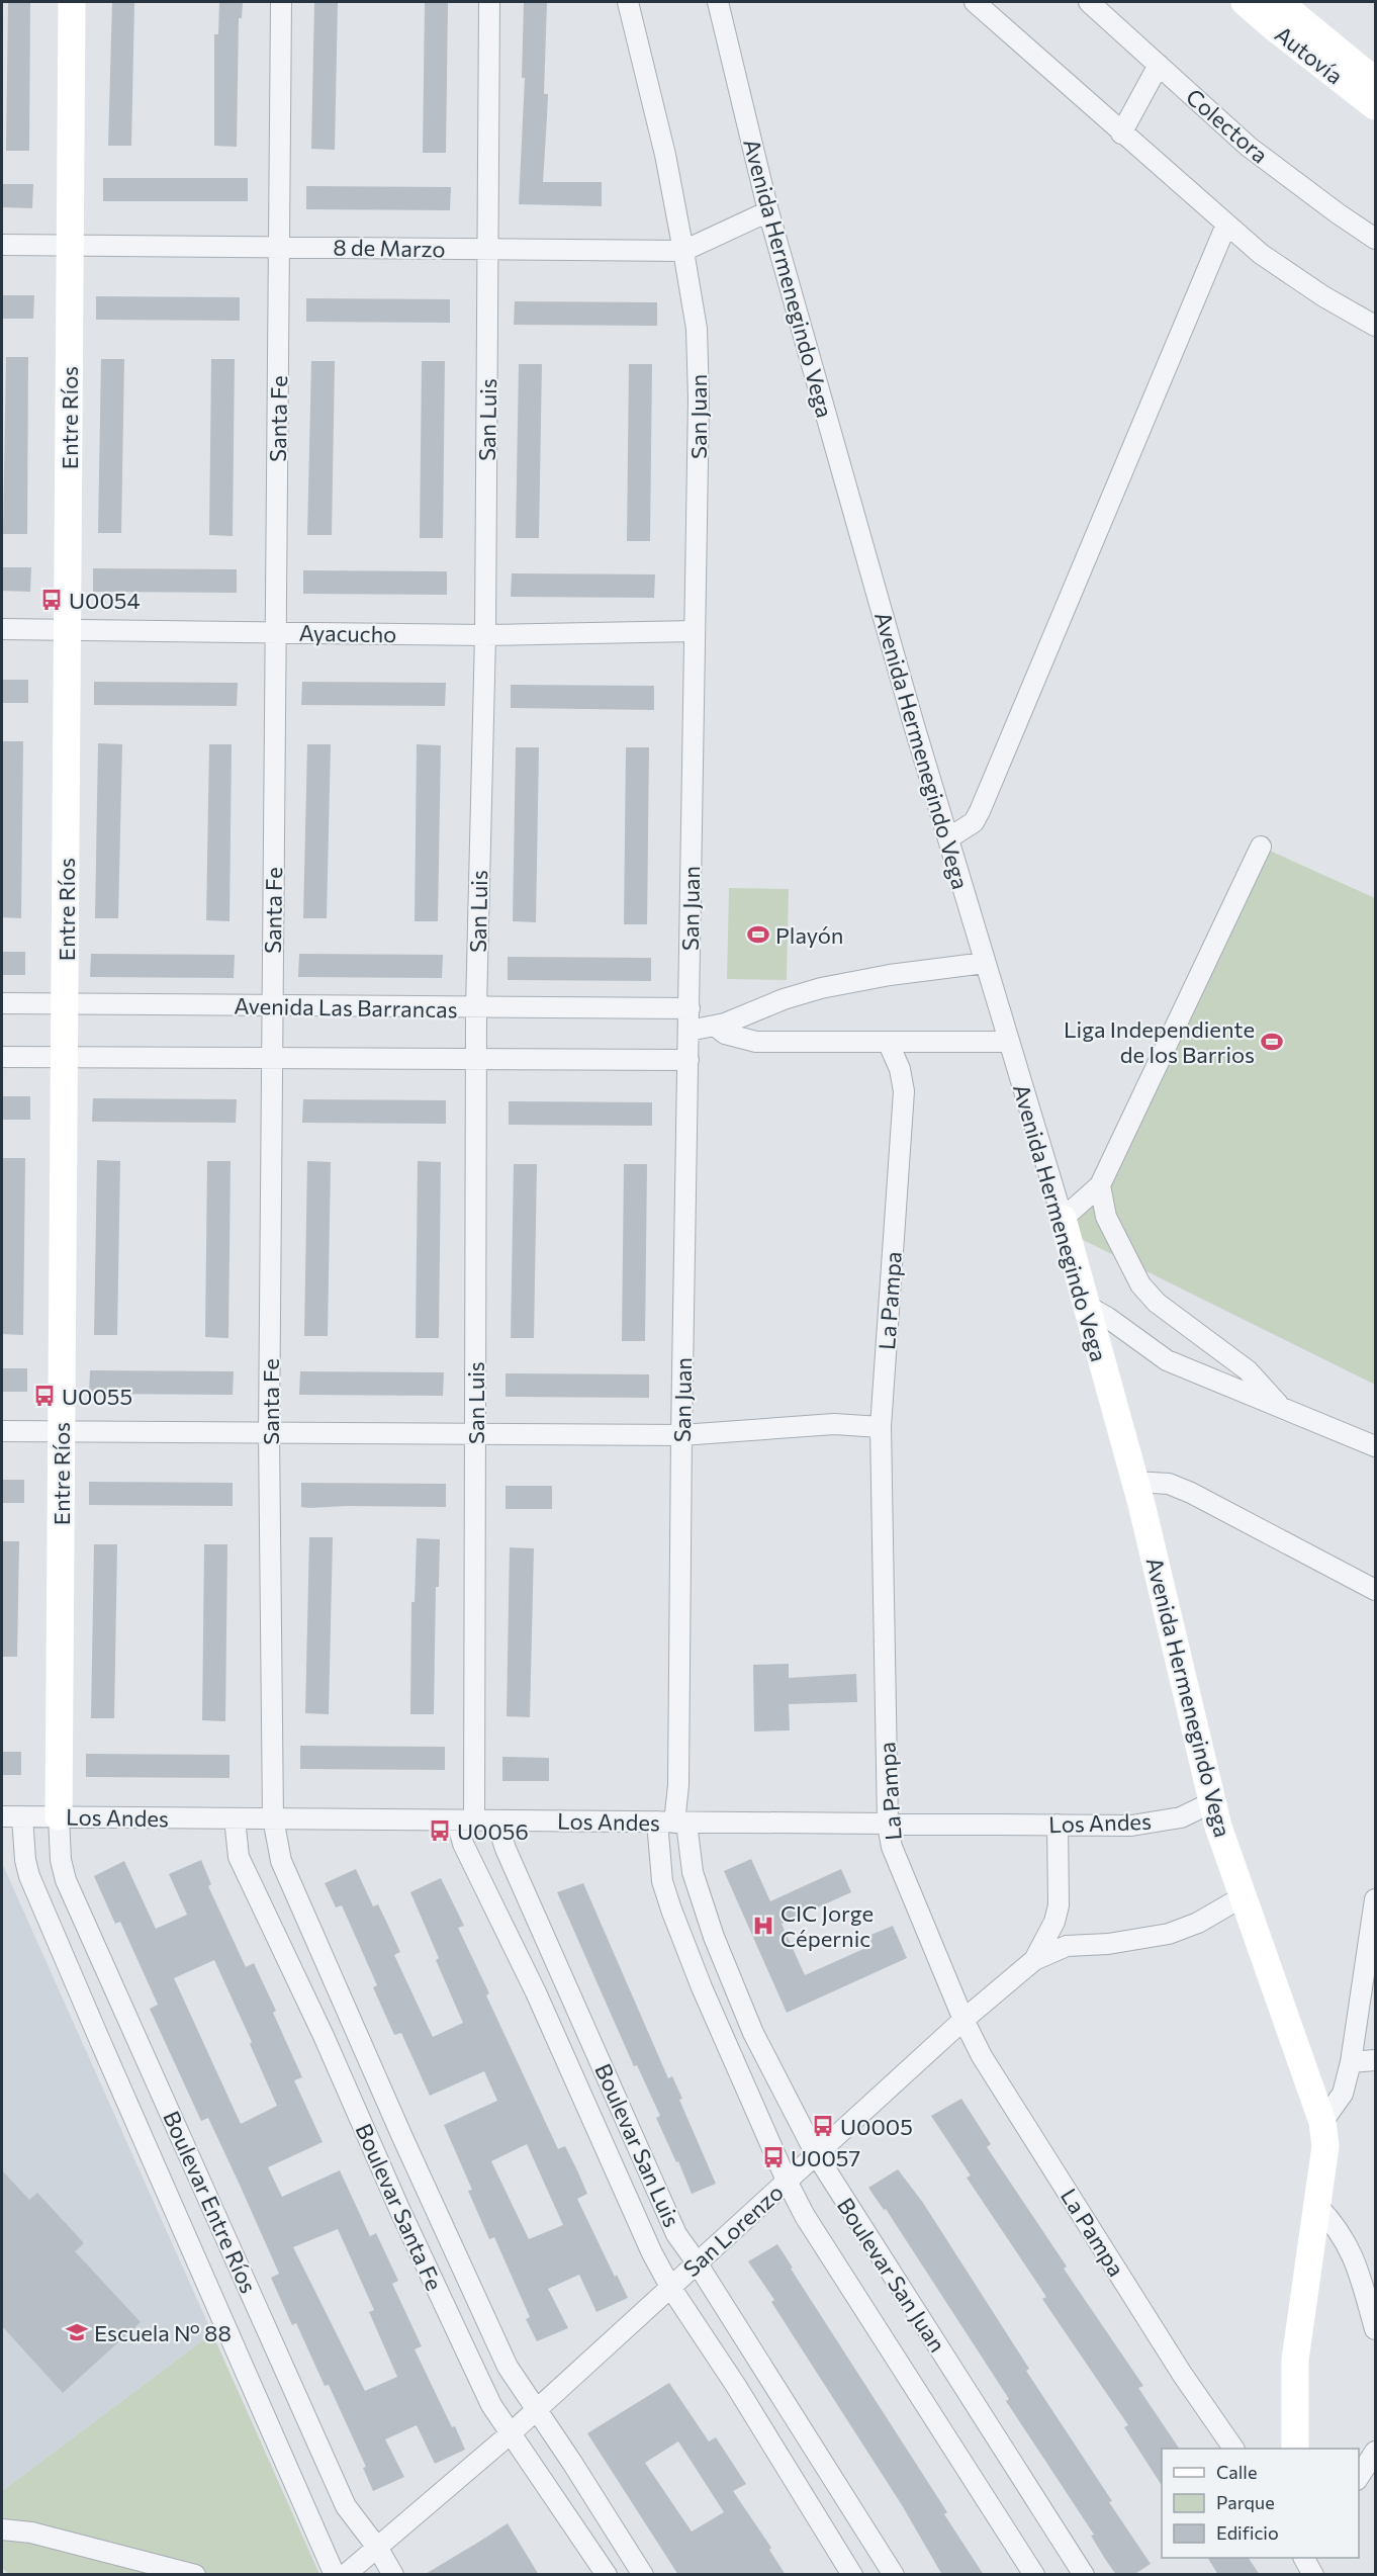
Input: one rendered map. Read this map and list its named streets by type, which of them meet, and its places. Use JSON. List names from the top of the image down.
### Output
{
  "streets": {
    "street": [
      "Autovía",
      "Colectora",
      "8 de Marzo",
      "Avenida Hermenegindo Vega",
      "San Juan",
      "Entre Ríos",
      "Santa Fe",
      "San Luis",
      "Ayacucho",
      "Avenida Las Barrancas",
      "La Pampa",
      "Los Andes",
      "Boulevar San Luis",
      "Boulevar Entre Ríos",
      "Boulevar Santa Fe",
      "San Lorenzo",
      "Boulevar San Juan"
    ]
  },
  "crossings": [
    ["8 de Marzo", "Avenida Hermenegindo Vega"],
    ["8 de Marzo", "San Juan"],
    ["8 de Marzo", "Entre Ríos"],
    ["8 de Marzo", "Santa Fe"],
    ["8 de Marzo", "San Luis"],
    ["Avenida Hermenegindo Vega", "Los Andes"],
    ["Avenida Hermenegindo Vega", "San Lorenzo"],
    ["San Juan", "Ayacucho"],
    ["San Juan", "Avenida Las Barrancas"],
    ["San Juan", "Los Andes"],
    ["San Juan", "Boulevar San Juan"],
    ["Entre Ríos", "Ayacucho"],
    ["Entre Ríos", "Avenida Las Barrancas"],
    ["Entre Ríos", "Los Andes"],
    ["Entre Ríos", "Boulevar Entre Ríos"],
    ["Santa Fe", "Ayacucho"],
    ["Santa Fe", "Avenida Las Barrancas"],
    ["Santa Fe", "Los Andes"],
    ["Santa Fe", "Boulevar Santa Fe"],
    ["San Luis", "Ayacucho"],
    ["San Luis", "Avenida Las Barrancas"],
    ["San Luis", "Los Andes"],
    ["San Luis", "Boulevar San Luis"],
    ["La Pampa", "Los Andes"],
    ["La Pampa", "San Lorenzo"],
    ["Los Andes", "Boulevar San Luis"],
    ["Los Andes", "Boulevar Entre Ríos"],
    ["Los Andes", "Boulevar Santa Fe"],
    ["Los Andes", "Boulevar San Juan"],
    ["Boulevar San Luis", "San Lorenzo"],
    ["Boulevar Entre Ríos", "San Lorenzo"],
    ["Boulevar Santa Fe", "San Lorenzo"],
    ["San Lorenzo", "Boulevar San Juan"]
  ],
  "places": {
    "bus stop": [
      "U0054",
      "U0055",
      "U0056",
      "U0005",
      "U0057"
    ],
    "sports": ["Playón", "Liga Independiente de los Barrios"],
    "hospital": ["CIC Jorge Cépernic"],
    "school or university": ["Escuela Nº 88"]
  },
  "legend": ["Calle", "Parque", "Edificio"]
}
